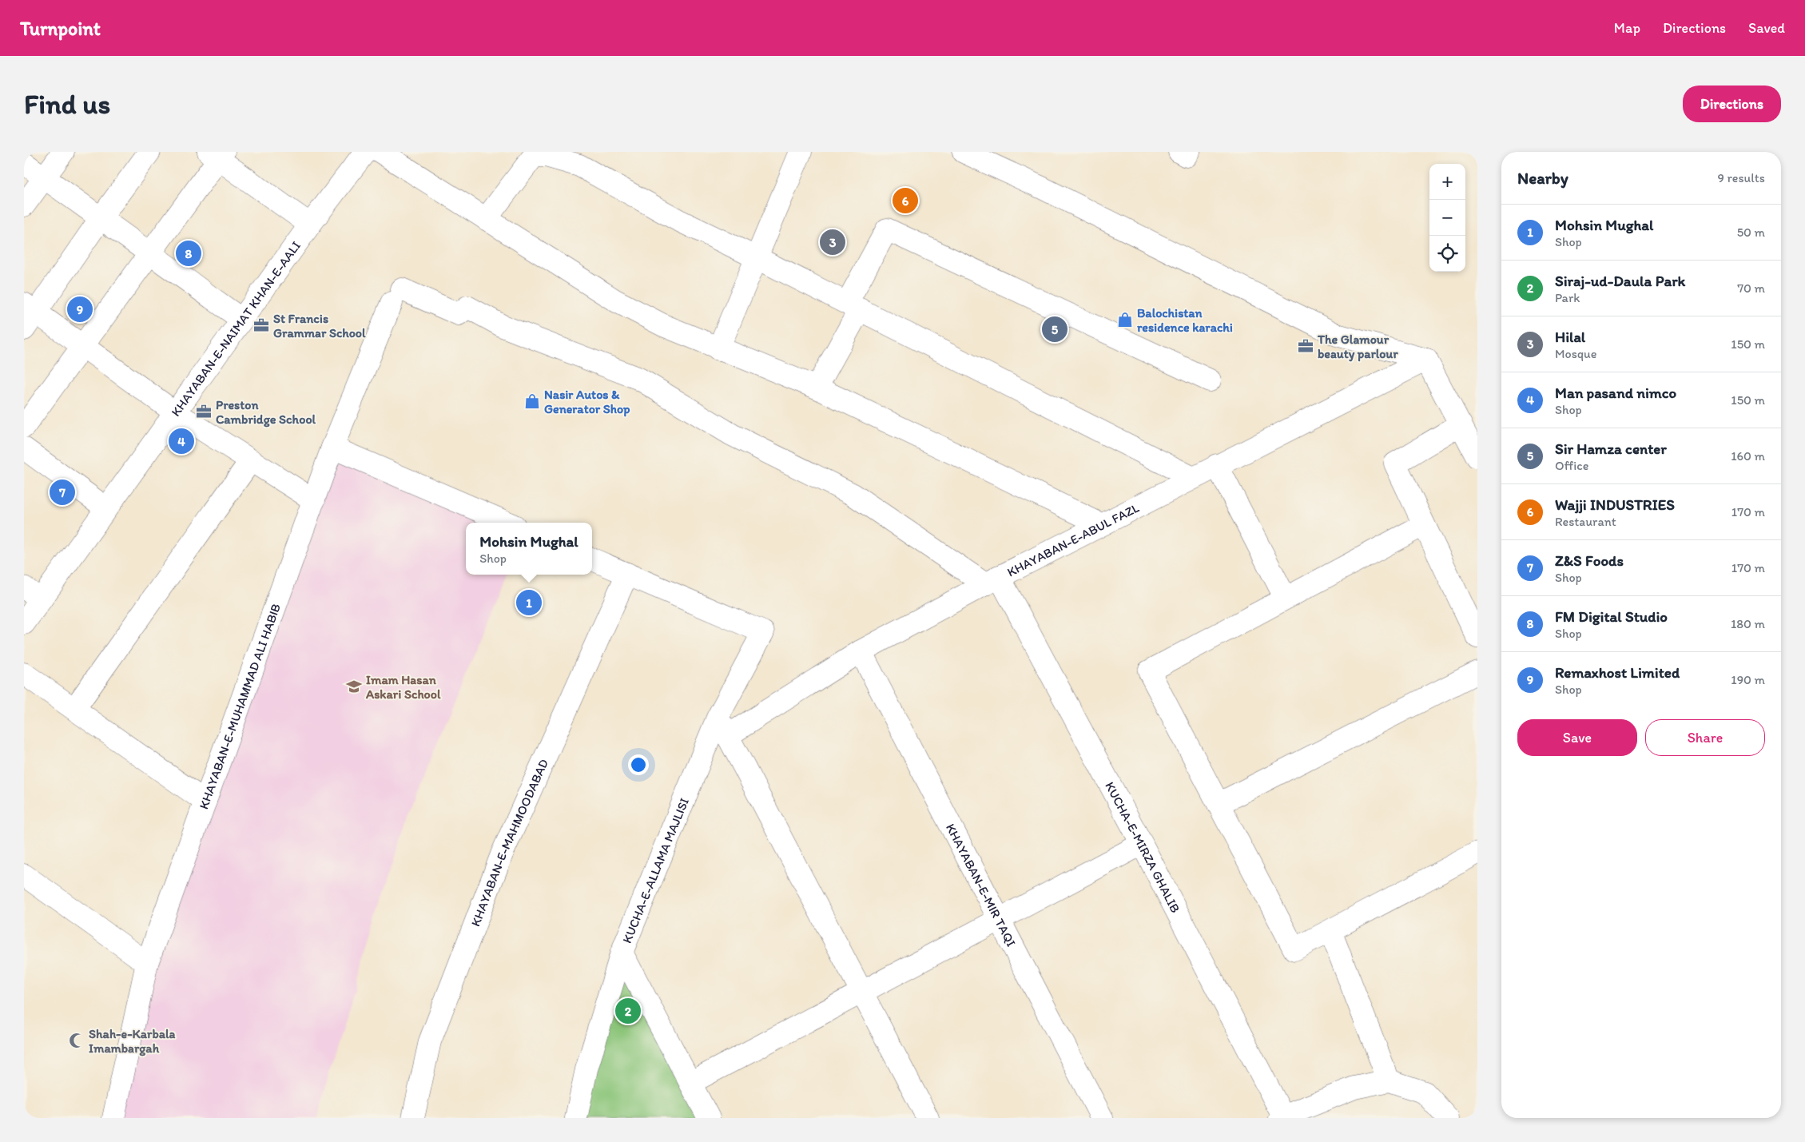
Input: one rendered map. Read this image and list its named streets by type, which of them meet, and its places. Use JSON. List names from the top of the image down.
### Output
{
  "streets": {
    "street": [
      "KHAYABAN-E-NAIMAT KHAN-E-AALI",
      "KHAYABAN-E-ABUL FAZL",
      "KHAYABAN-E-MUHAMMAD ALI HABIB",
      "KHAYABAN-E-MAHMOODABAD",
      "KUCHA-E-MIRZA GHALIB",
      "KUCHA-E-ALLAMA MAJLISI",
      "KHAYABAN-E-MIR TAQI"
    ]
  },
  "crossings": [
    ["KHAYABAN-E-ABUL FAZL", "KHAYABAN-E-MUHAMMAD ALI HABIB"],
    ["KHAYABAN-E-ABUL FAZL", "KUCHA-E-MIRZA GHALIB"],
    ["KHAYABAN-E-ABUL FAZL", "KUCHA-E-ALLAMA MAJLISI"],
    ["KHAYABAN-E-ABUL FAZL", "KHAYABAN-E-MIR TAQI"],
    ["KHAYABAN-E-MUHAMMAD ALI HABIB", "KUCHA-E-MIRZA GHALIB"],
    ["KHAYABAN-E-MAHMOODABAD", "KUCHA-E-ALLAMA MAJLISI"]
  ],
  "places": {
    "shop": ["Balochistan residence karachi", "Nasir Autos & Generator Shop"],
    "office": ["St Francis Grammar School", "The Glamour beauty parlour", "Preston Cambridge School"],
    "school or university": ["Imam Hasan Askari School"],
    "mosque": ["Shah-e-Karbala Imambargah"]
  },
  "page": {
    "header": "Turnpoint",
    "nav": ["Map", "Directions", "Saved"],
    "buttons": [
      "Directions",
      ["Save", "Share"]
    ],
    "title": "Find us",
    "heading": ["Nearby", "9 results"],
    "map_buttons": ["+", "−"],
    "pins": [
      "6",
      "3",
      "8",
      "9",
      "5",
      "4",
      "7",
      "1",
      "2"
    ],
    "list": [
      {
        "mark": "1",
        "name": "Mohsin Mughal",
        "note": "Shop",
        "value": "50 m"
      },
      {
        "mark": "2",
        "name": "Siraj-ud-Daula Park",
        "note": "Park",
        "value": "70 m"
      },
      {
        "mark": "3",
        "name": "Hilal",
        "note": "Mosque",
        "value": "150 m"
      },
      {
        "mark": "4",
        "name": "Man pasand nimco",
        "note": "Shop",
        "value": "150 m"
      },
      {
        "mark": "5",
        "name": "Sir Hamza center",
        "note": "Office",
        "value": "160 m"
      },
      {
        "mark": "6",
        "name": "Wajji INDUSTRIES",
        "note": "Restaurant",
        "value": "170 m"
      },
      {
        "mark": "7",
        "name": "Z&S Foods",
        "note": "Shop",
        "value": "170 m"
      },
      {
        "mark": "8",
        "name": "FM Digital Studio",
        "note": "Shop",
        "value": "180 m"
      },
      {
        "mark": "9",
        "name": "Remaxhost Limited",
        "note": "Shop",
        "value": "190 m"
      }
    ],
    "popup": ["Mohsin Mughal", "Shop"]
  }
}
